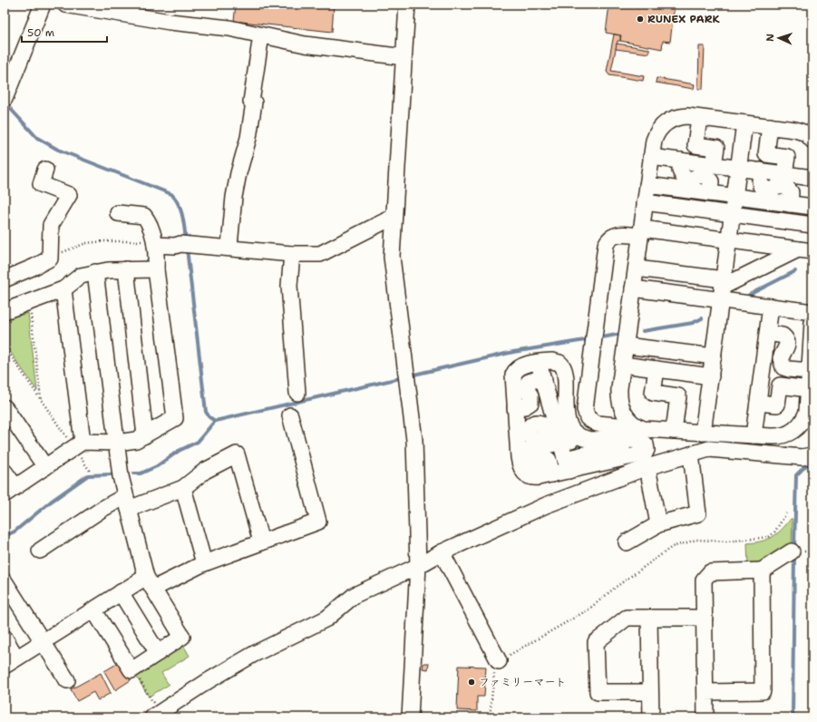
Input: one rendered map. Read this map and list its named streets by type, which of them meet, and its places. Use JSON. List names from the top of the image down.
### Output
{
  "places": ["RUNEX PARK", "ファミリーマート"],
  "scale_bar": "50 m",
  "north": "left"
}
